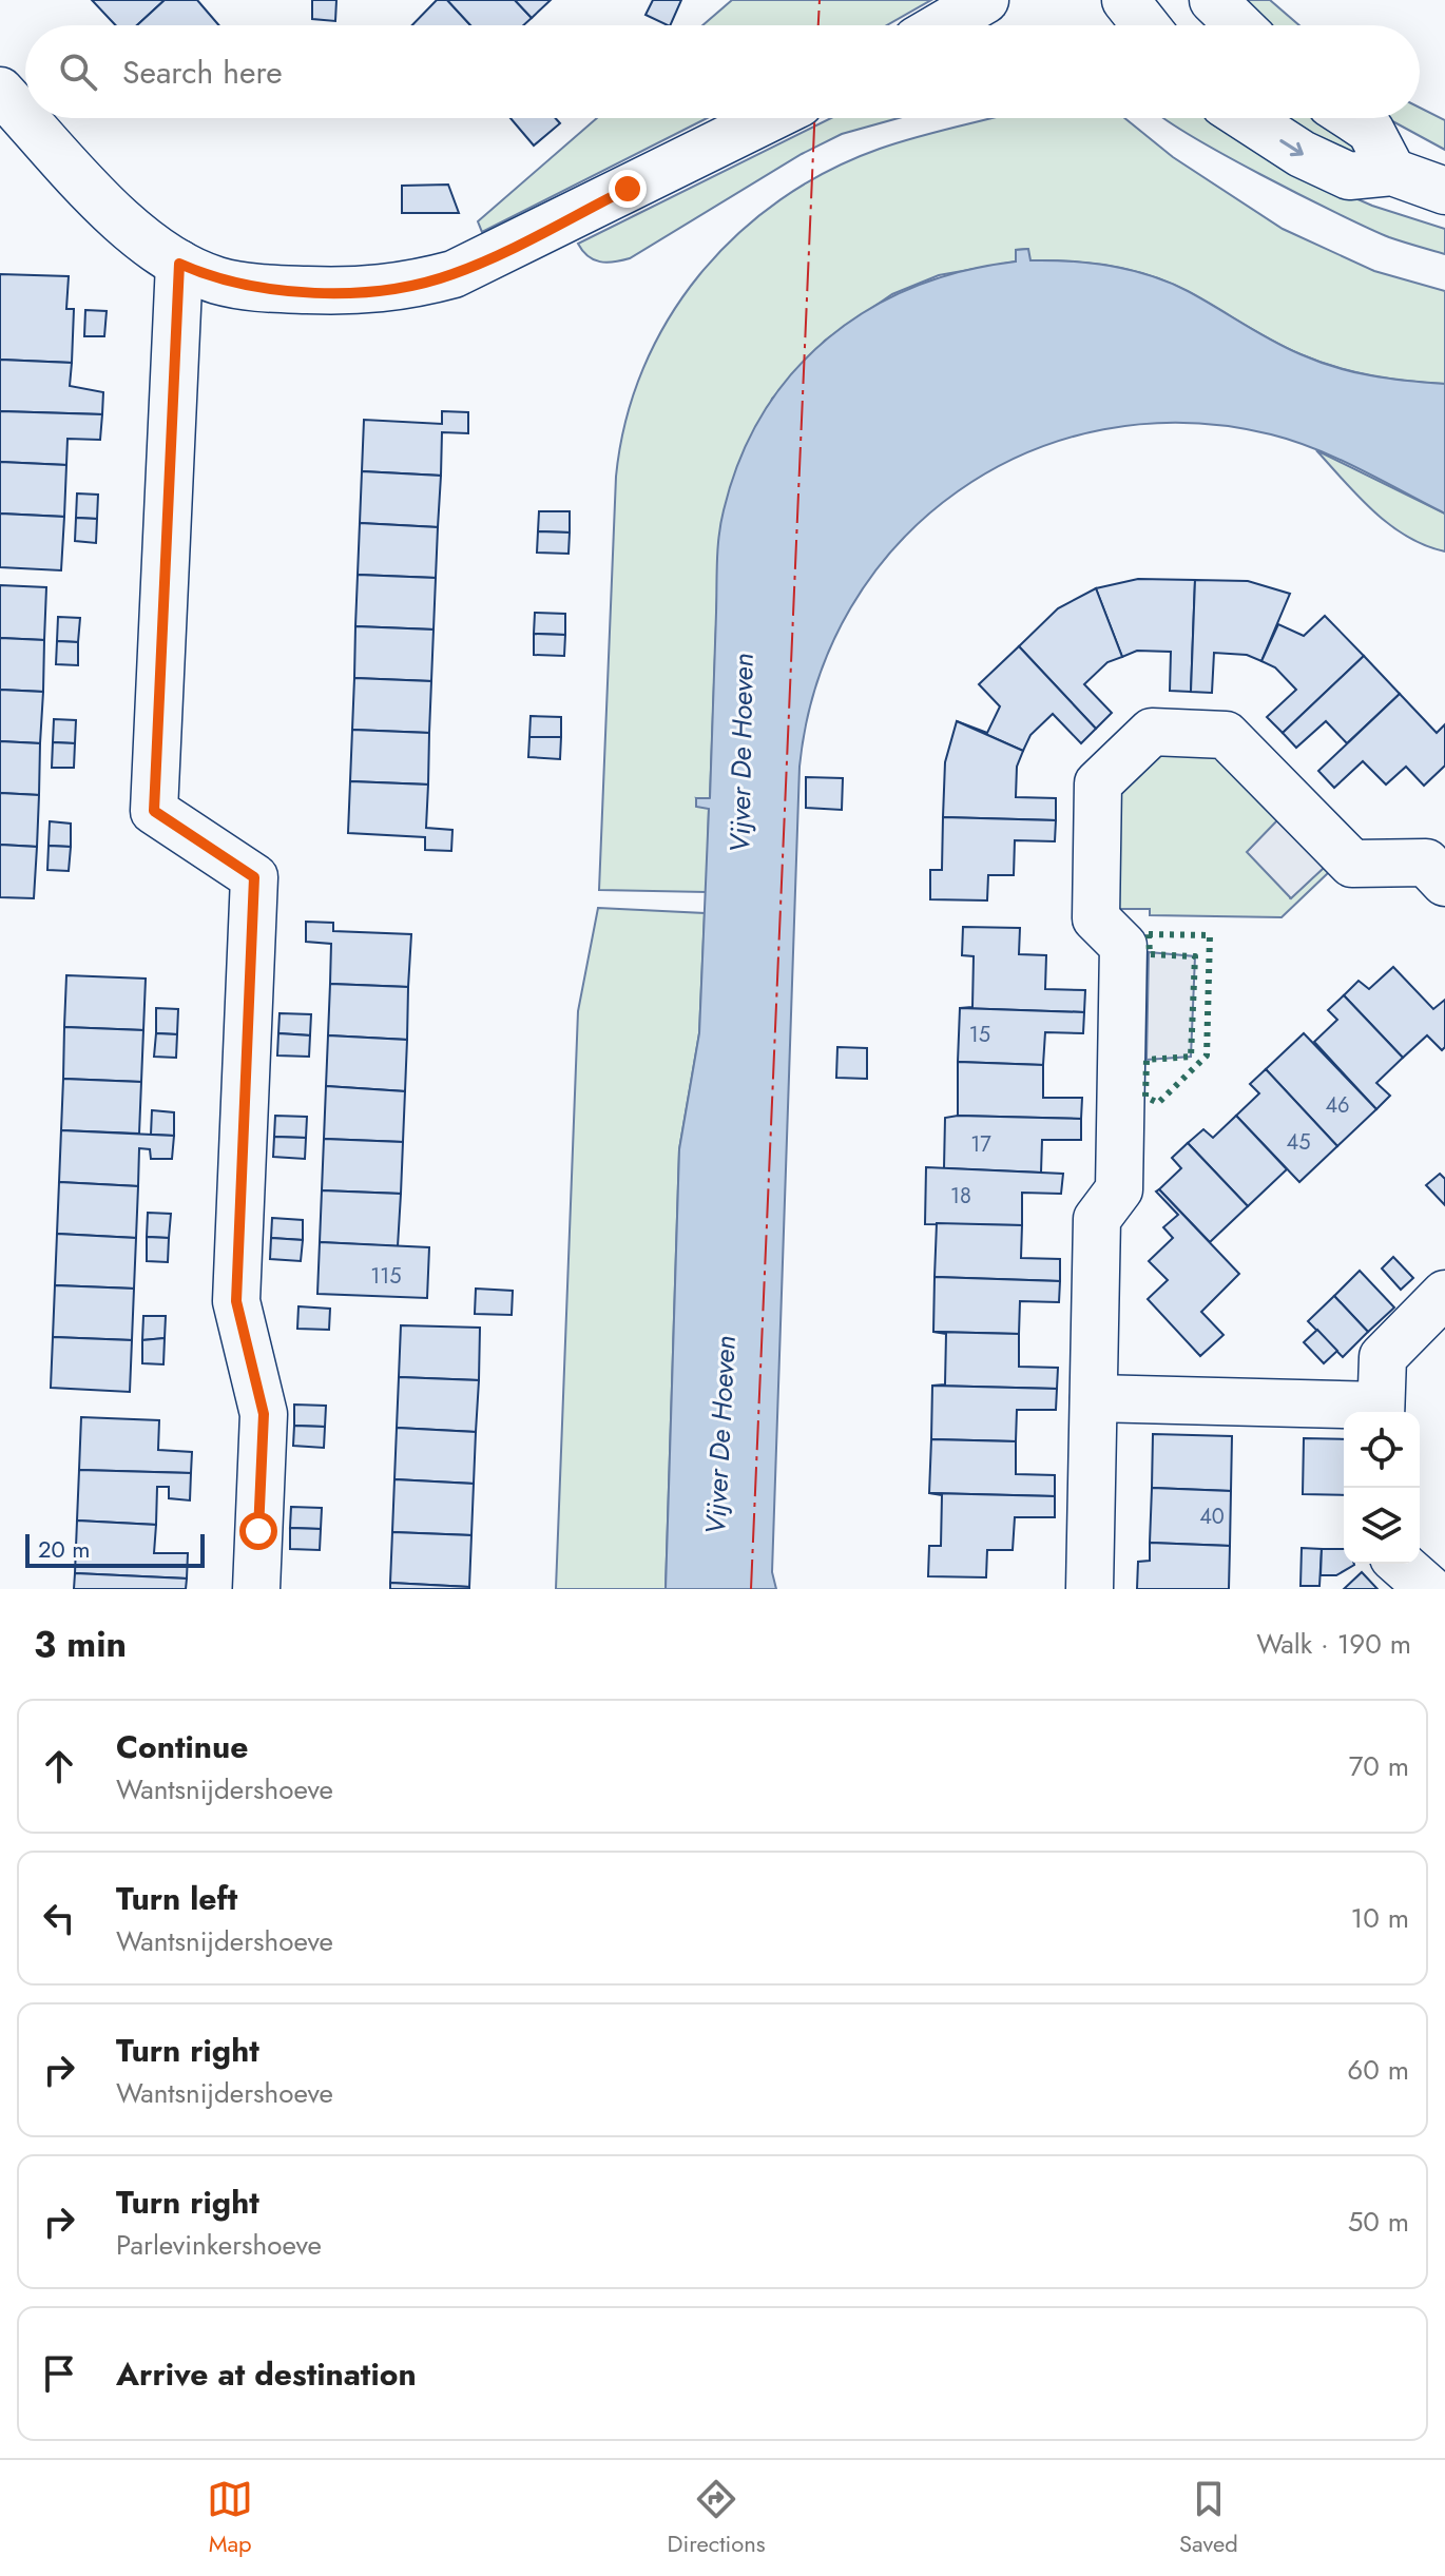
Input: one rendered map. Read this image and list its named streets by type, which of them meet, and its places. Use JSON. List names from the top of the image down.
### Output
{
  "water": ["Vijver De Hoeven"],
  "house_numbers": [
    "15",
    "46",
    "45",
    "17",
    "18",
    "115",
    "40"
  ],
  "scale_bar": "20 m",
  "page": {
    "search": "Search here",
    "scale": "20 m",
    "heading": ["3 min", "Walk · 190 m"],
    "list": [
      ["Continue", "Wantsnijdershoeve", "70 m"],
      ["Turn left", "Wantsnijdershoeve", "10 m"],
      ["Turn right", "Wantsnijdershoeve", "60 m"],
      ["Turn right", "Parlevinkershoeve", "50 m"],
      "Arrive at destination"
    ],
    "nav": ["Map", "Directions", "Saved"]
  }
}
